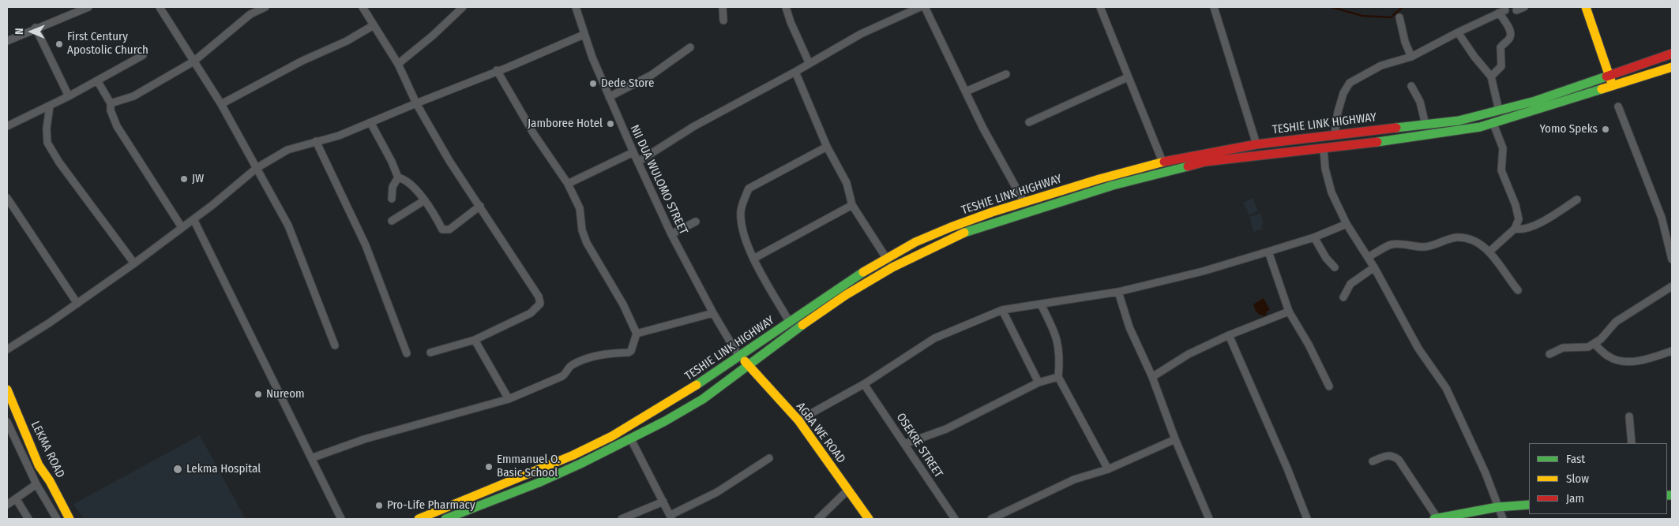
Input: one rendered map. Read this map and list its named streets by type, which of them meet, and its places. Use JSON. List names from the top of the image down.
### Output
{
  "streets": {
    "main road": ["TESHIE LINK HIGHWAY", "AGBA WE ROAD", "LEKMA ROAD"],
    "street": ["NII DUA WULOMO STREET", "OSEKRE STREET"]
  },
  "crossings": [
    ["TESHIE LINK HIGHWAY", "NII DUA WULOMO STREET"],
    ["TESHIE LINK HIGHWAY", "AGBA WE ROAD"],
    ["NII DUA WULOMO STREET", "AGBA WE ROAD"]
  ],
  "places": [
    "First Century Apostolic Church",
    "Dede Store",
    "Jamboree Hotel",
    "Yomo Speks",
    "JW",
    "Nureom",
    "Emmanuel O. Basic School",
    "Lekma Hospital",
    "Pro-Life Pharmacy"
  ],
  "legend": ["Fast", "Slow", "Jam"],
  "north": "left"
}
